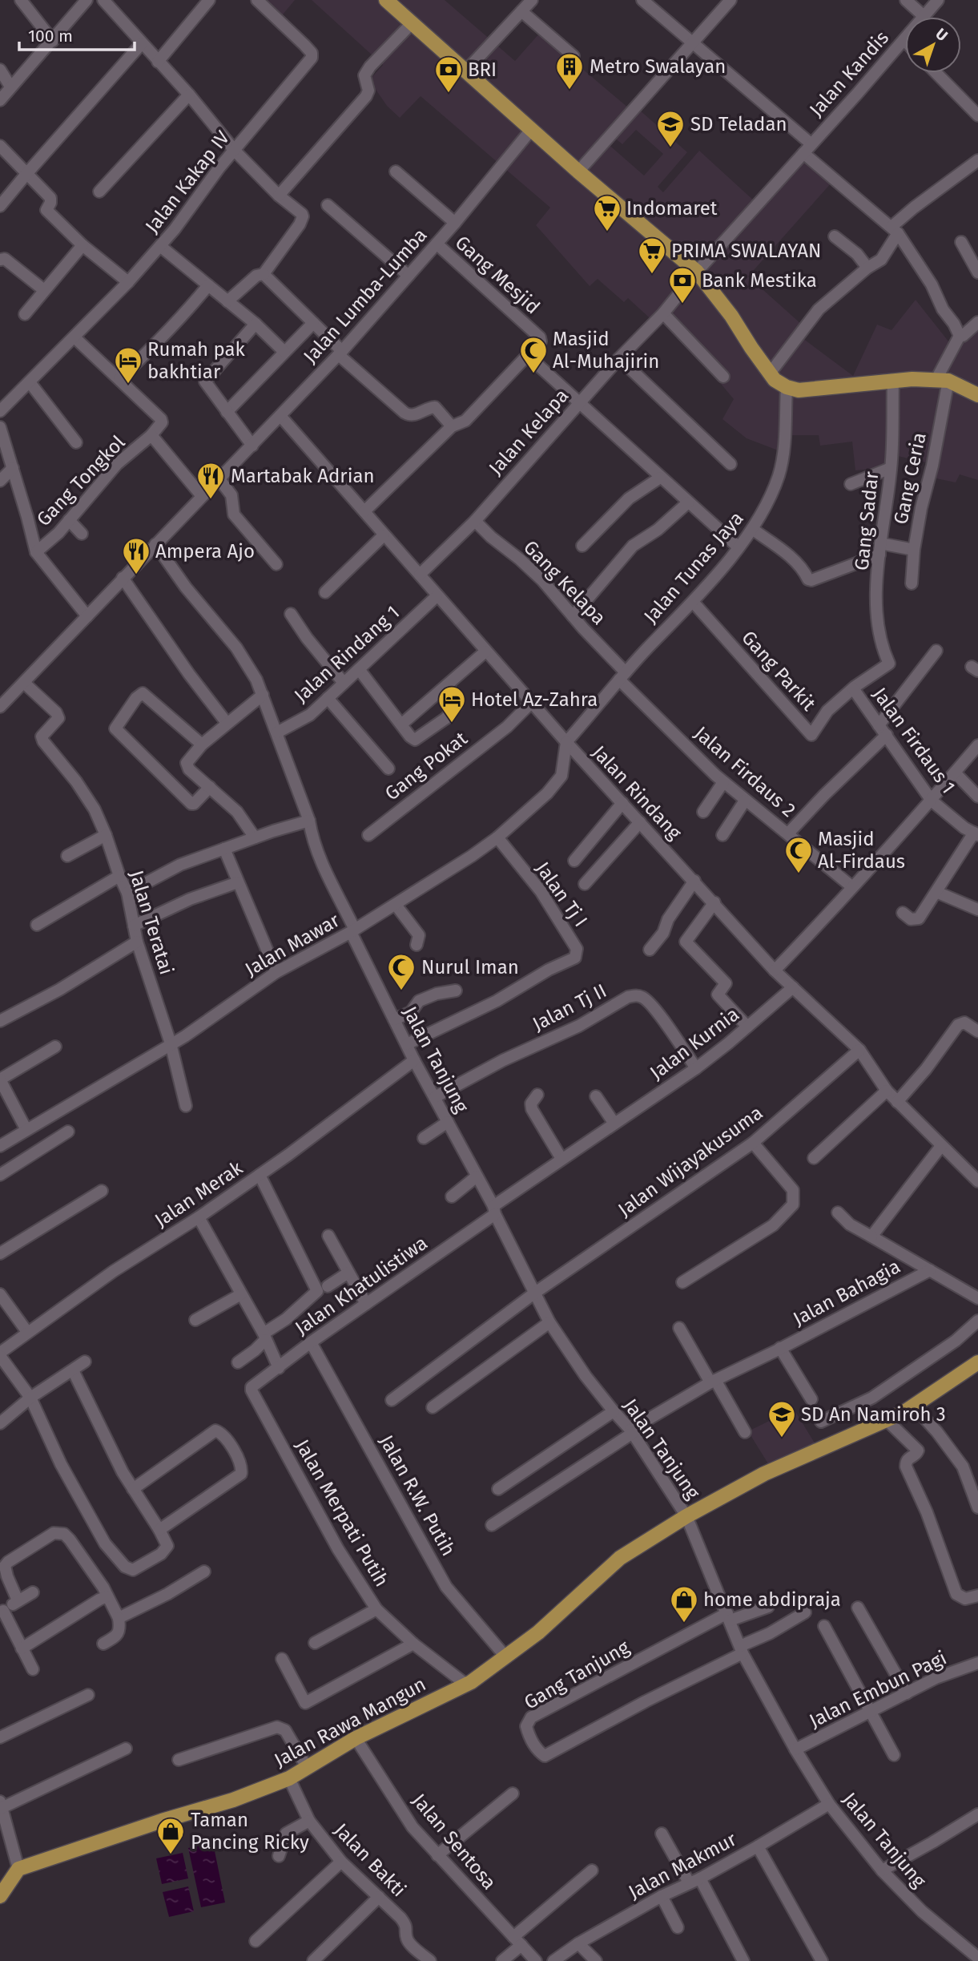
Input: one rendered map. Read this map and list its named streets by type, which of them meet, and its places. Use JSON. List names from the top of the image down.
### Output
{
  "streets": {
    "main road": ["Jalan Rawa Mangun"],
    "street": [
      "Jalan Kandis",
      "Jalan Kakap IV",
      "Gang Mesjid",
      "Jalan Lumba-Lumba",
      "Jalan Kelapa",
      "Gang Ceria",
      "Gang Tongkol",
      "Gang Sadar",
      "Jalan Tunas Jaya",
      "Gang Kelapa",
      "Jalan Rindang 1",
      "Gang Parkit",
      "Jalan Firdaus 1",
      "Gang Pokat",
      "Jalan Firdaus 2",
      "Jalan Rindang",
      "Jalan Tj I",
      "Jalan Teratai",
      "Jalan Mawar",
      "Jalan Tj II",
      "Jalan Kurnia",
      "Jalan Tanjung",
      "Jalan Wijayakusuma",
      "Jalan Merak",
      "Jalan Khatulistiwa",
      "Jalan Bahagia",
      "Jalan R.W. Putih",
      "Jalan Merpati Putih",
      "Gang Tanjung",
      "Jalan Embun Pagi",
      "Jalan Sentosa",
      "Jalan Bakti",
      "Jalan Makmur"
    ]
  },
  "crossings": [
    ["Jalan Kandis", "Jalan Kelapa"],
    ["Jalan Kakap IV", "Gang Tongkol"],
    ["Gang Mesjid", "Jalan Lumba-Lumba"],
    ["Jalan Lumba-Lumba", "Gang Tongkol"],
    ["Jalan Lumba-Lumba", "Jalan Rindang"],
    ["Jalan Lumba-Lumba", "Jalan Teratai"],
    ["Jalan Lumba-Lumba", "Jalan Tanjung"],
    ["Jalan Kelapa", "Gang Kelapa"],
    ["Jalan Kelapa", "Jalan Rindang"],
    ["Gang Sadar", "Gang Parkit"],
    ["Jalan Tunas Jaya", "Gang Kelapa"],
    ["Jalan Tunas Jaya", "Gang Parkit"],
    ["Jalan Tunas Jaya", "Jalan Firdaus 2"],
    ["Jalan Tunas Jaya", "Jalan Rindang"],
    ["Jalan Tunas Jaya", "Jalan Mawar"],
    ["Gang Kelapa", "Jalan Firdaus 2"],
    ["Jalan Rindang 1", "Jalan Rindang"],
    ["Jalan Rindang 1", "Jalan Tanjung"],
    ["Gang Parkit", "Jalan Firdaus 1"],
    ["Gang Pokat", "Jalan Rindang"],
    ["Jalan Rindang", "Jalan Mawar"],
    ["Jalan Rindang", "Jalan Kurnia"],
    ["Jalan Rindang", "Jalan Wijayakusuma"],
    ["Jalan Tj I", "Jalan Mawar"],
    ["Jalan Tj I", "Jalan Tanjung"],
    ["Jalan Teratai", "Jalan Mawar"],
    ["Jalan Mawar", "Jalan Tanjung"],
    ["Jalan Tj II", "Jalan Kurnia"],
    ["Jalan Tj II", "Jalan Tanjung"],
    ["Jalan Kurnia", "Jalan Tanjung"],
    ["Jalan Kurnia", "Jalan Khatulistiwa"],
    ["Jalan Tanjung", "Jalan Wijayakusuma"],
    ["Jalan Tanjung", "Jalan Merak"],
    ["Jalan Tanjung", "Jalan Khatulistiwa"],
    ["Jalan Tanjung", "Jalan Bahagia"],
    ["Jalan Tanjung", "Gang Tanjung"],
    ["Jalan Tanjung", "Jalan Embun Pagi"],
    ["Jalan Tanjung", "Jalan Rawa Mangun"],
    ["Jalan Tanjung", "Jalan Makmur"],
    ["Jalan Khatulistiwa", "Jalan R.W. Putih"],
    ["Jalan Khatulistiwa", "Jalan Merpati Putih"],
    ["Jalan R.W. Putih", "Jalan Rawa Mangun"],
    ["Jalan Merpati Putih", "Jalan Rawa Mangun"],
    ["Jalan Rawa Mangun", "Jalan Sentosa"],
    ["Jalan Rawa Mangun", "Jalan Bakti"]
  ],
  "places": {
    "building": ["Metro Swalayan"],
    "bank": ["BRI", "Bank Mestika"],
    "school or university": ["SD Teladan", "SD An Namiroh 3"],
    "supermarket": ["Indomaret", "PRIMA SWALAYAN"],
    "mosque": ["Masjid Al-Muhajirin", "Masjid Al-Firdaus", "Nurul Iman"],
    "hotel": ["Rumah pak bakhtiar", "Hotel Az-Zahra"],
    "restaurant": ["Martabak Adrian", "Ampera Ajo"],
    "shop": ["home abdipraja", "Taman Pancing Ricky"]
  },
  "scale_bar": "100 m",
  "north": "top right"
}
